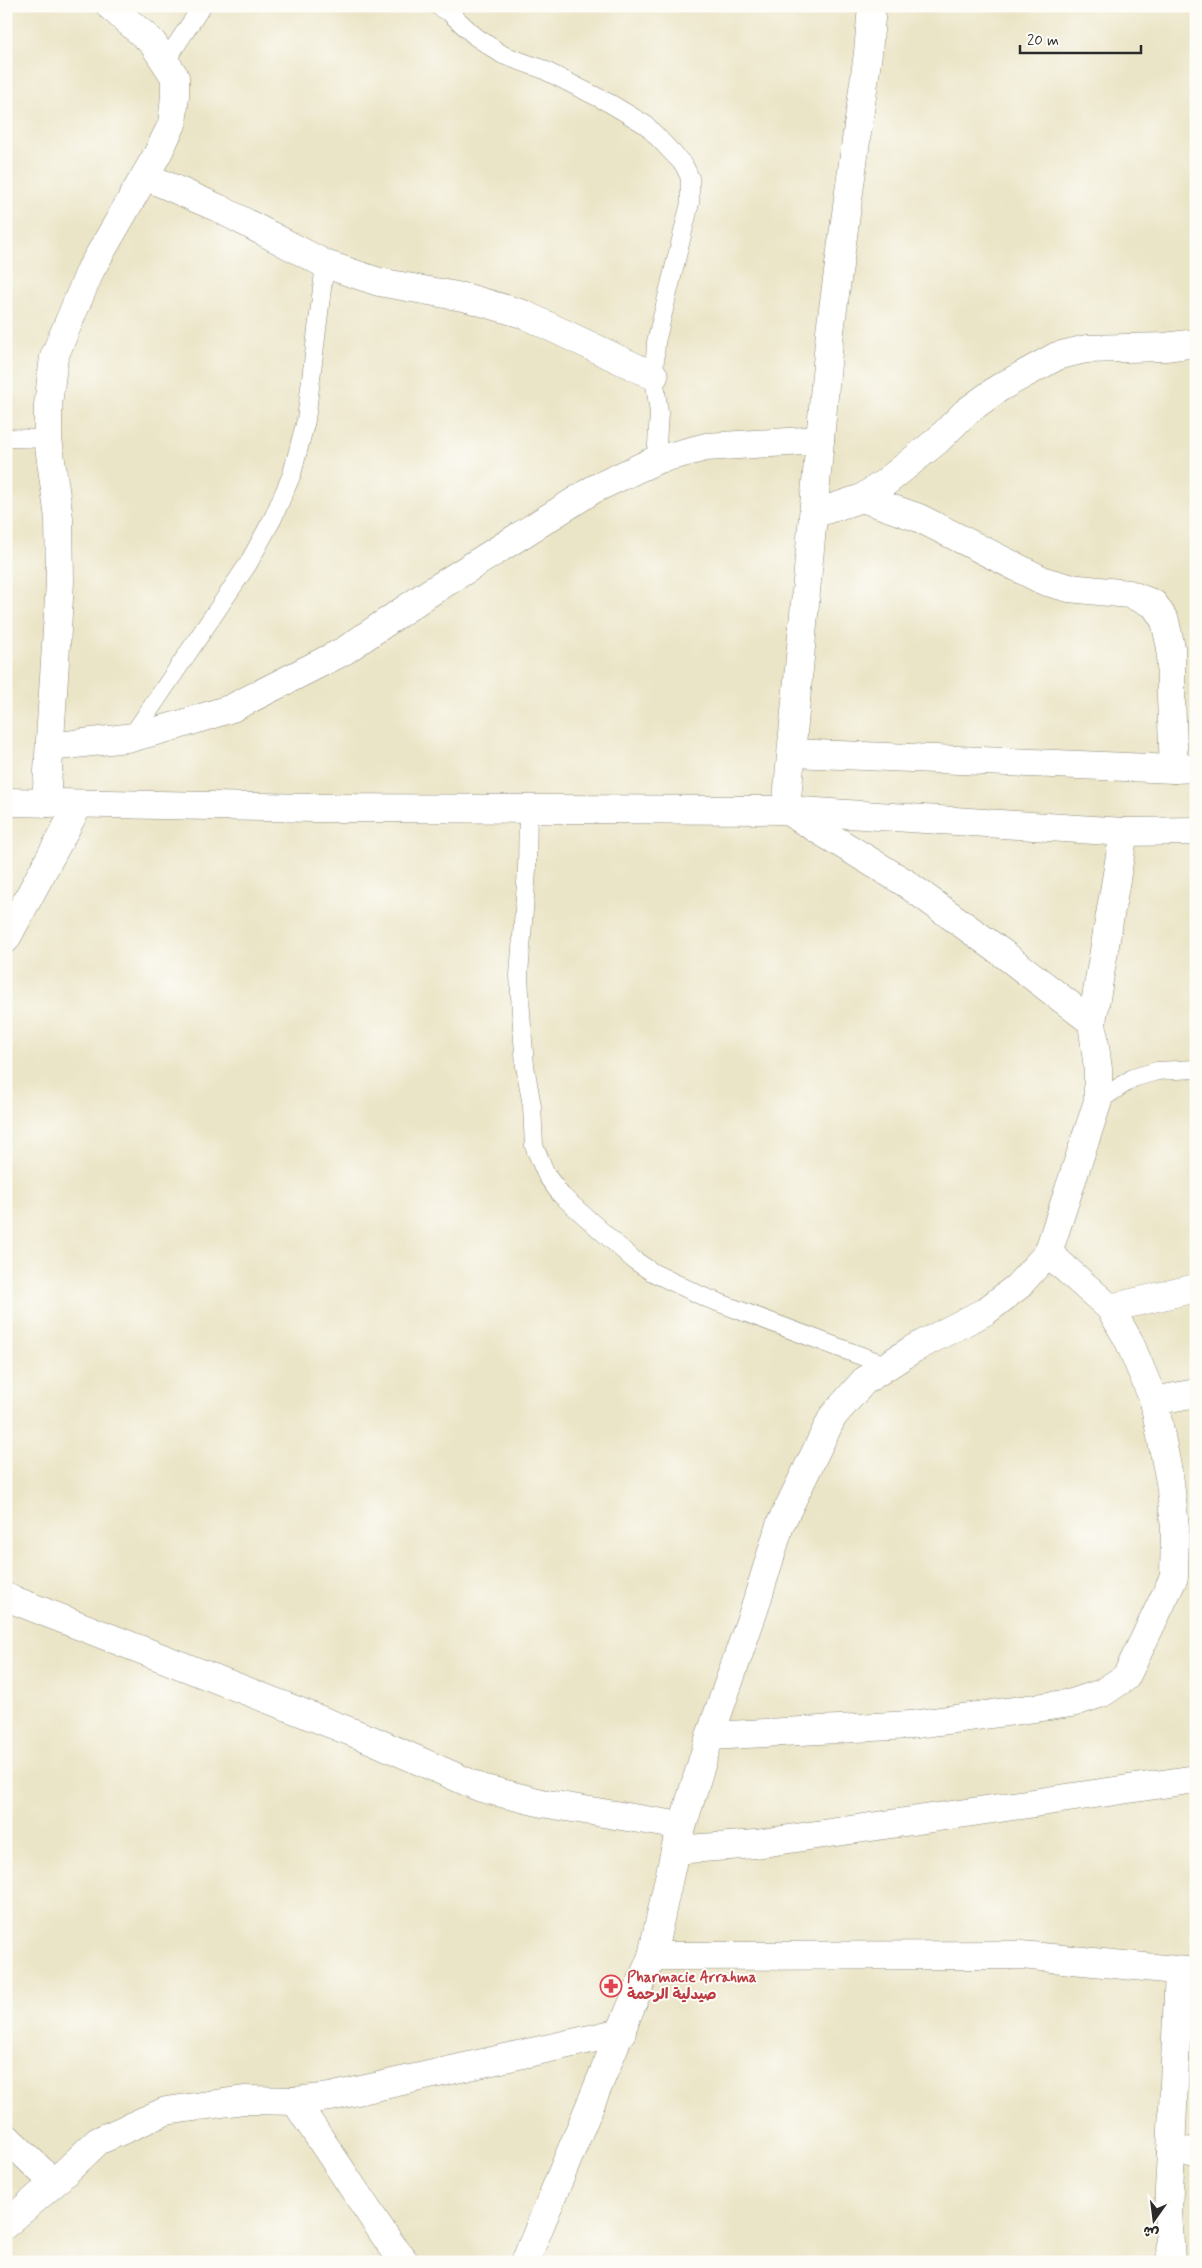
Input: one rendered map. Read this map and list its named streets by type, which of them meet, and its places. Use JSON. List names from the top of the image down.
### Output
{
  "places": {
    "pharmacy": ["Pharmacie Arrahma صيدلية الرحمة"]
  },
  "scale_bar": "20 m",
  "north": "bottom"
}
